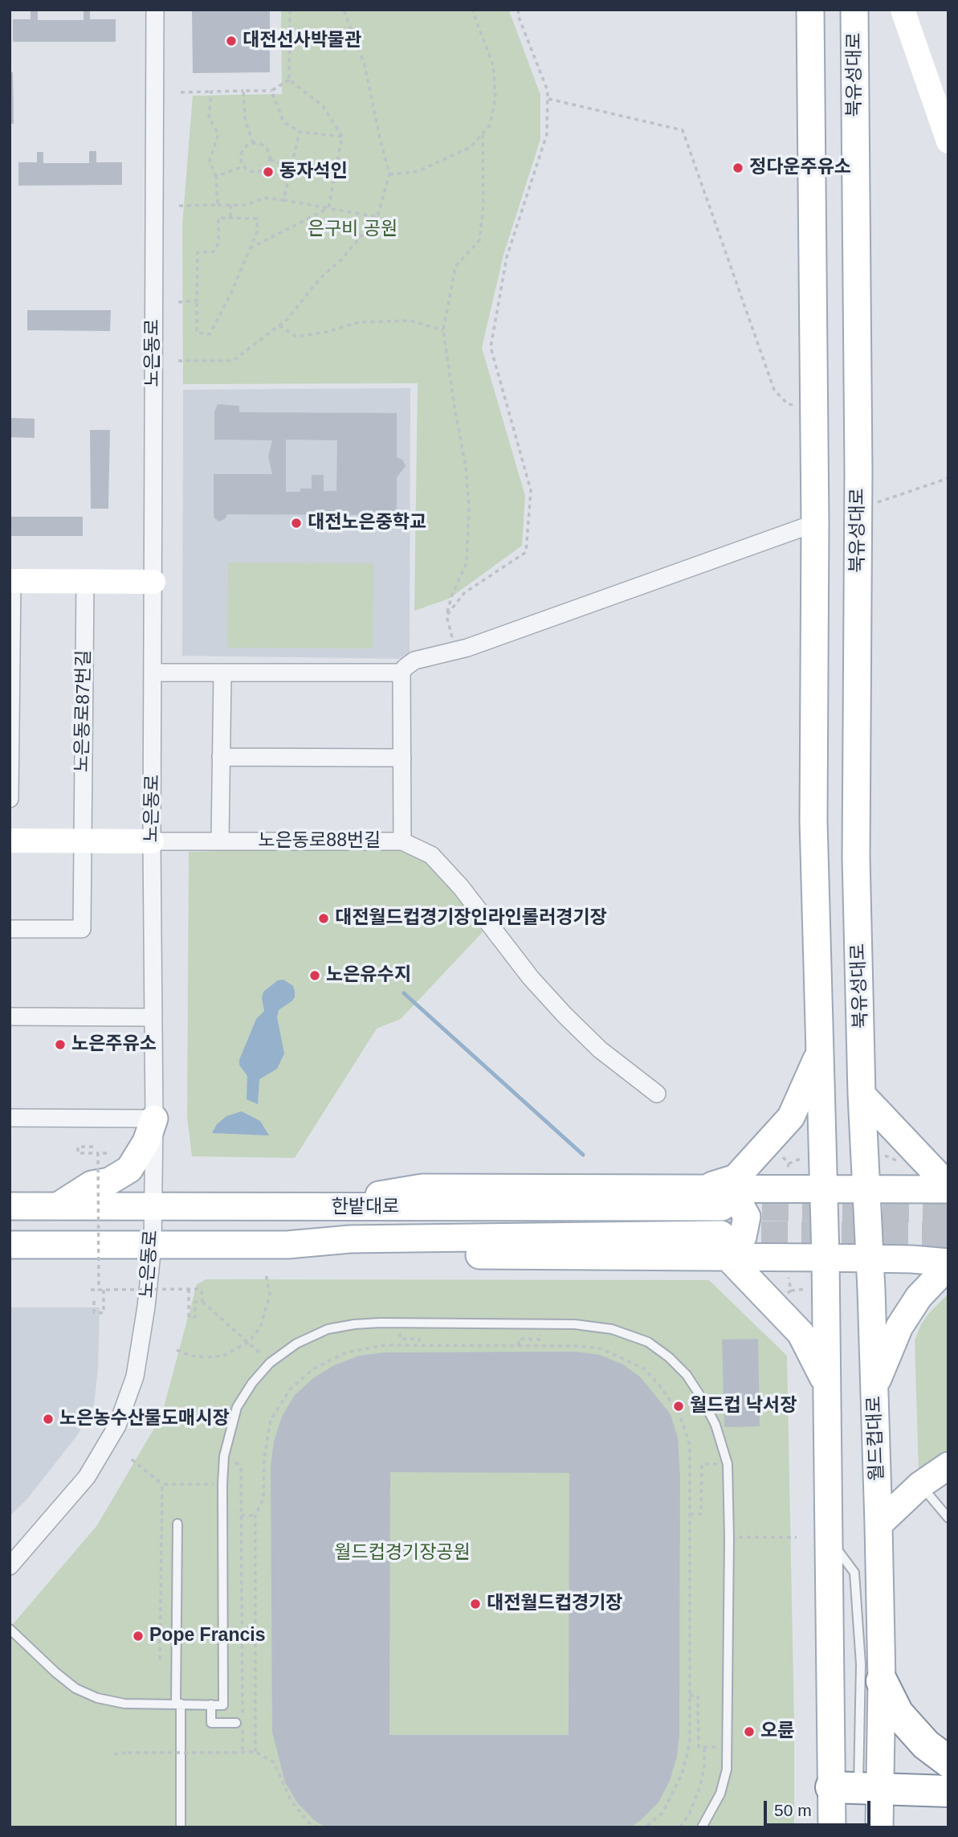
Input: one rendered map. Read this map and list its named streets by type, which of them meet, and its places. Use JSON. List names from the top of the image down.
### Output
{
  "streets": {
    "main road": ["북유성대로", "한밭대로", "월드컵대로"],
    "street": ["노은동로", "노은동로87번길", "노은동로88번길"]
  },
  "crossings": [
    ["북유성대로", "월드컵대로"],
    ["노은동로", "노은동로88번길"],
    ["노은동로", "한밭대로"],
    ["한밭대로", "월드컵대로"]
  ],
  "parks": ["은구비 공원", "월드컵경기장공원"],
  "places": [
    "대전선사박물관",
    "정다운주유소",
    "동자석인",
    "대전노은중학교",
    "대전월드컵경기장인라인롤러경기장",
    "노은유수지",
    "노은주유소",
    "월드컵 낙서장",
    "노은농수산물도매시장",
    "대전월드컵경기장",
    "Pope Francis",
    "오륜"
  ],
  "scale_bar": "50 m"
}
